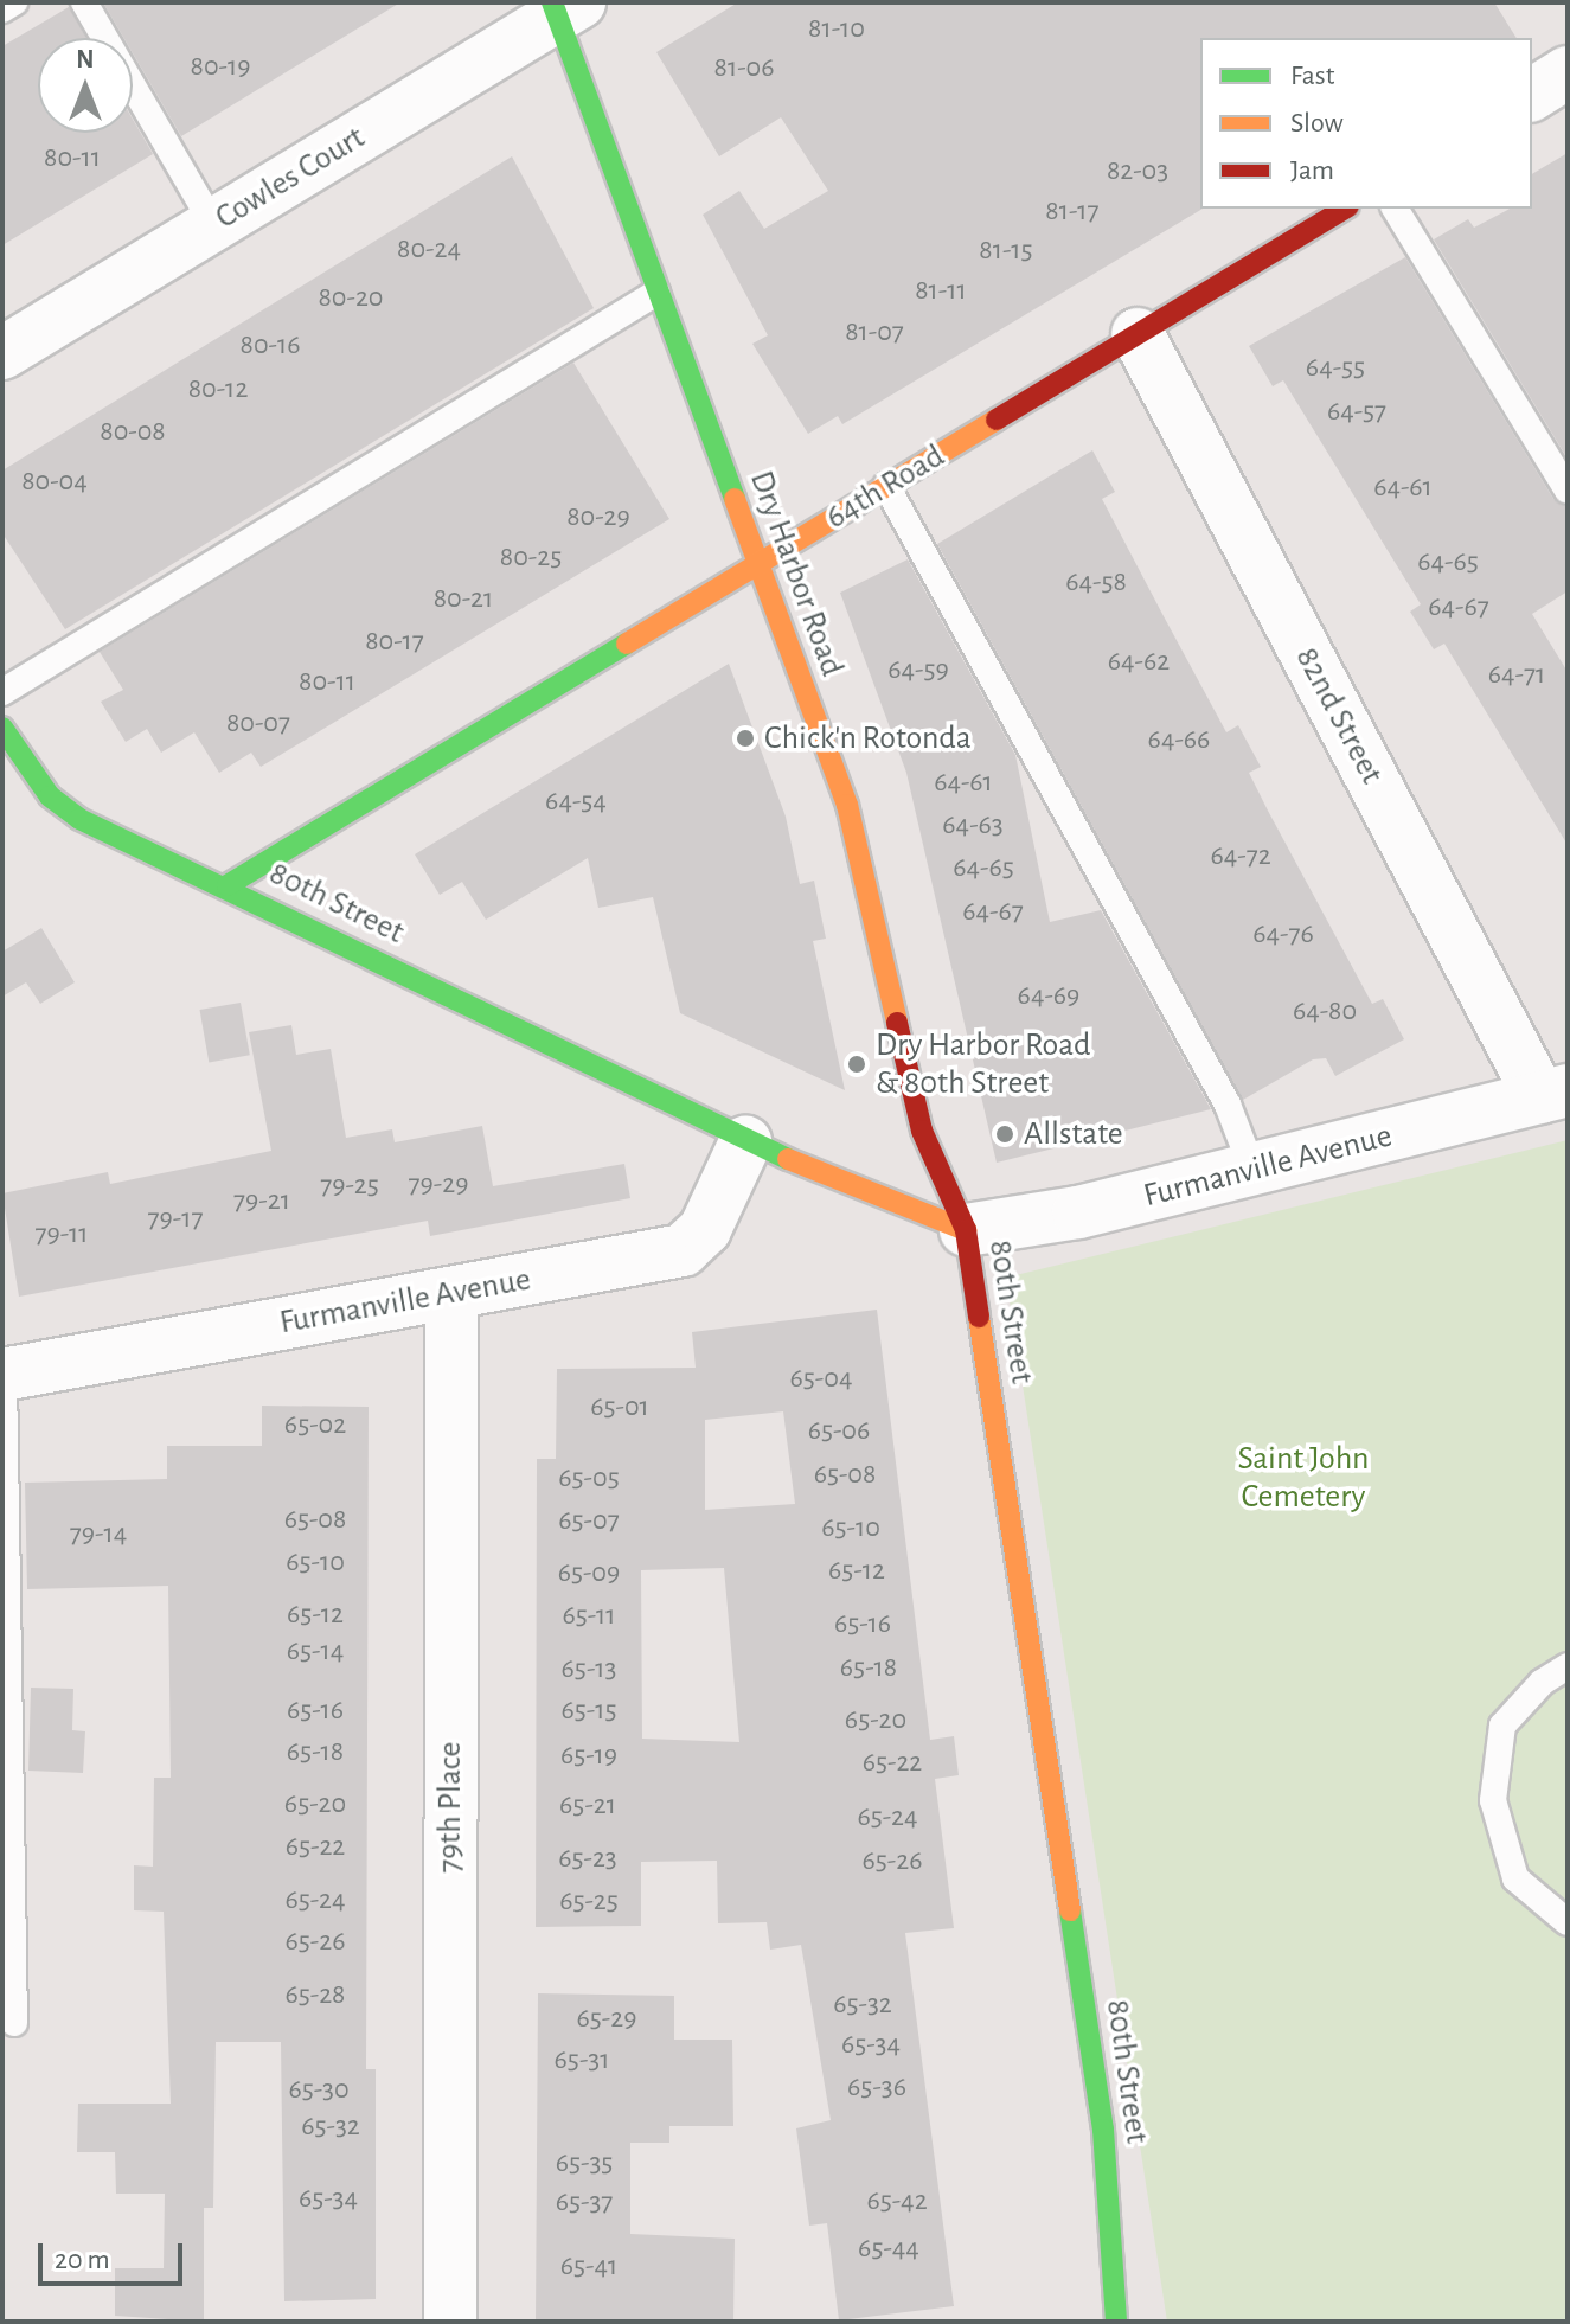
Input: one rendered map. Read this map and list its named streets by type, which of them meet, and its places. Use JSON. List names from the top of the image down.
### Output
{
  "streets": {
    "street": [
      "Cowles Court",
      "64th Road",
      "Dry Harbor Road",
      "82nd Street",
      "80th Street",
      "Furmanville Avenue",
      "79th Place"
    ]
  },
  "crossings": [
    ["Cowles Court", "Dry Harbor Road"],
    ["64th Road", "Dry Harbor Road"],
    ["64th Road", "82nd Street"],
    ["64th Road", "80th Street"],
    ["Dry Harbor Road", "80th Street"],
    ["Dry Harbor Road", "Furmanville Avenue"],
    ["82nd Street", "Furmanville Avenue"],
    ["80th Street", "Furmanville Avenue"],
    ["Furmanville Avenue", "79th Place"]
  ],
  "parks": ["Saint John Cemetery"],
  "places": ["Chick'n Rotonda", "Dry Harbor Road & 80th Street", "Allstate"],
  "house_numbers": [
    "81-10",
    "80-19",
    "81-06",
    "80-11",
    "82-03",
    "81-17",
    "80-24",
    "81-15",
    "81-11",
    "80-20",
    "81-07",
    "80-16",
    "64-55",
    "80-12",
    "64-57",
    "80-08",
    "80-04",
    "64-61",
    "80-29",
    "80-25",
    "64-65",
    "64-58",
    "80-21",
    "64-67",
    "80-17",
    "64-62",
    "64-59",
    "64-71",
    "80-11",
    "80-07",
    "64-66",
    "64-61",
    "64-54",
    "64-63",
    "64-72",
    "64-65",
    "64-67",
    "64-76",
    "64-69",
    "64-80",
    "79-29",
    "79-25",
    "79-21",
    "79-17",
    "79-11",
    "65-04",
    "65-01",
    "65-02",
    "65-06",
    "65-08",
    "65-05",
    "65-08",
    "65-07",
    "65-10",
    "79-14",
    "65-10",
    "65-12",
    "65-09",
    "65-12",
    "65-11",
    "65-16",
    "65-14",
    "65-18",
    "65-13",
    "65-16",
    "65-15",
    "65-20",
    "65-18",
    "65-19",
    "65-22",
    "65-20",
    "65-21",
    "65-24",
    "65-22",
    "65-23",
    "65-26",
    "65-24",
    "65-25",
    "65-26",
    "65-28",
    "65-32",
    "65-29",
    "65-34",
    "65-31",
    "65-36",
    "65-30",
    "65-32",
    "65-35",
    "65-34",
    "65-42",
    "65-37",
    "65-44",
    "65-41"
  ],
  "legend": ["Fast", "Slow", "Jam"],
  "scale_bar": "20 m",
  "north": "top"
}
